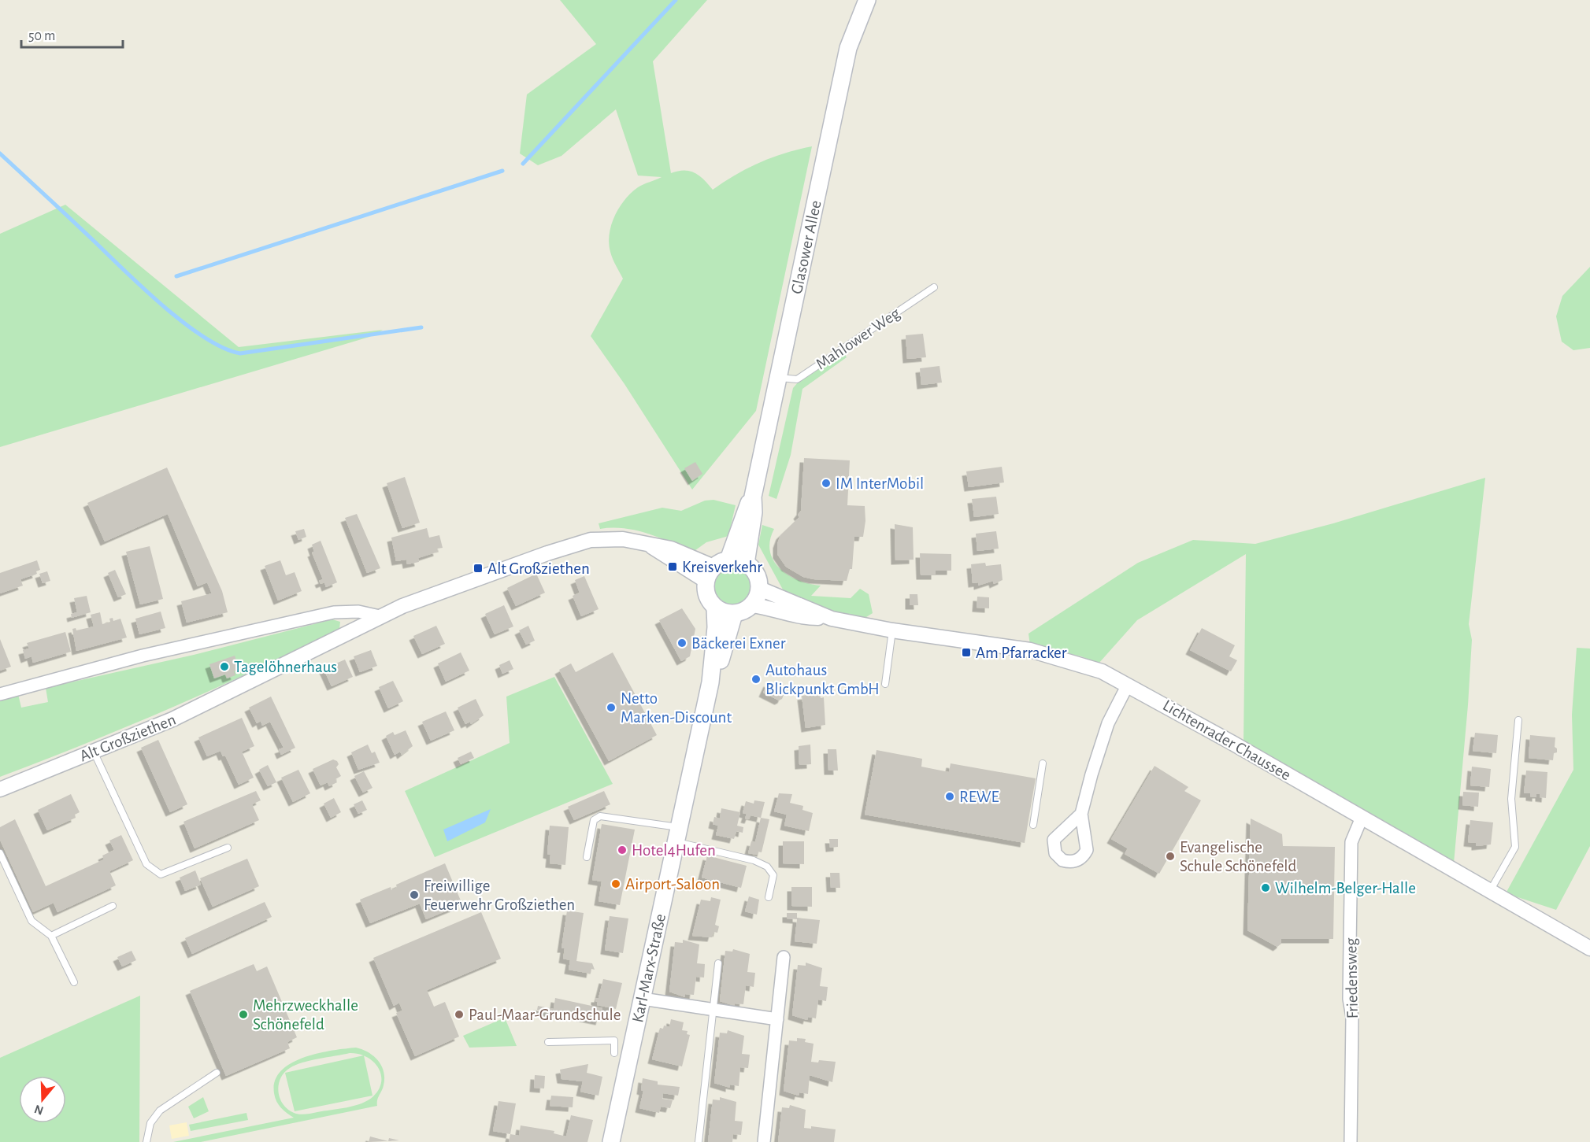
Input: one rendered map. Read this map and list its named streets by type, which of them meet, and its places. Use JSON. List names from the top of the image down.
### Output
{
  "streets": {
    "main road": ["Glasower Allee", "Karl-Marx-Straße"],
    "street": ["Alt Großziethen", "Lichtenrader Chaussee", "Friedensweg"],
    "lane": ["Mahlower Weg"]
  },
  "crossings": [
    ["Glasower Allee", "Mahlower Weg"],
    ["Glasower Allee", "Alt Großziethen"],
    ["Glasower Allee", "Lichtenrader Chaussee"],
    ["Glasower Allee", "Karl-Marx-Straße"],
    ["Alt Großziethen", "Lichtenrader Chaussee"],
    ["Alt Großziethen", "Karl-Marx-Straße"],
    ["Lichtenrader Chaussee", "Karl-Marx-Straße"],
    ["Lichtenrader Chaussee", "Friedensweg"]
  ],
  "places": {
    "other": [
      "IM InterMobil",
      "Bäckerei Exner",
      "Tagelöhnerhaus",
      "Autohaus Blickpunkt GmbH",
      "Netto Marken-Discount",
      "REWE",
      "Hotel4Hufen",
      "Evangelische Schule Schönefeld",
      "Airport-Saloon",
      "Wilhelm-Belger-Halle",
      "Freiwillige Feuerwehr Großziethen",
      "Mehrzweckhalle Schönefeld",
      "Paul-Maar-Grundschule"
    ],
    "transit": ["Kreisverkehr", "Alt Großziethen", "Am Pfarracker"]
  },
  "scale_bar": "50 m",
  "north": "bottom"
}
